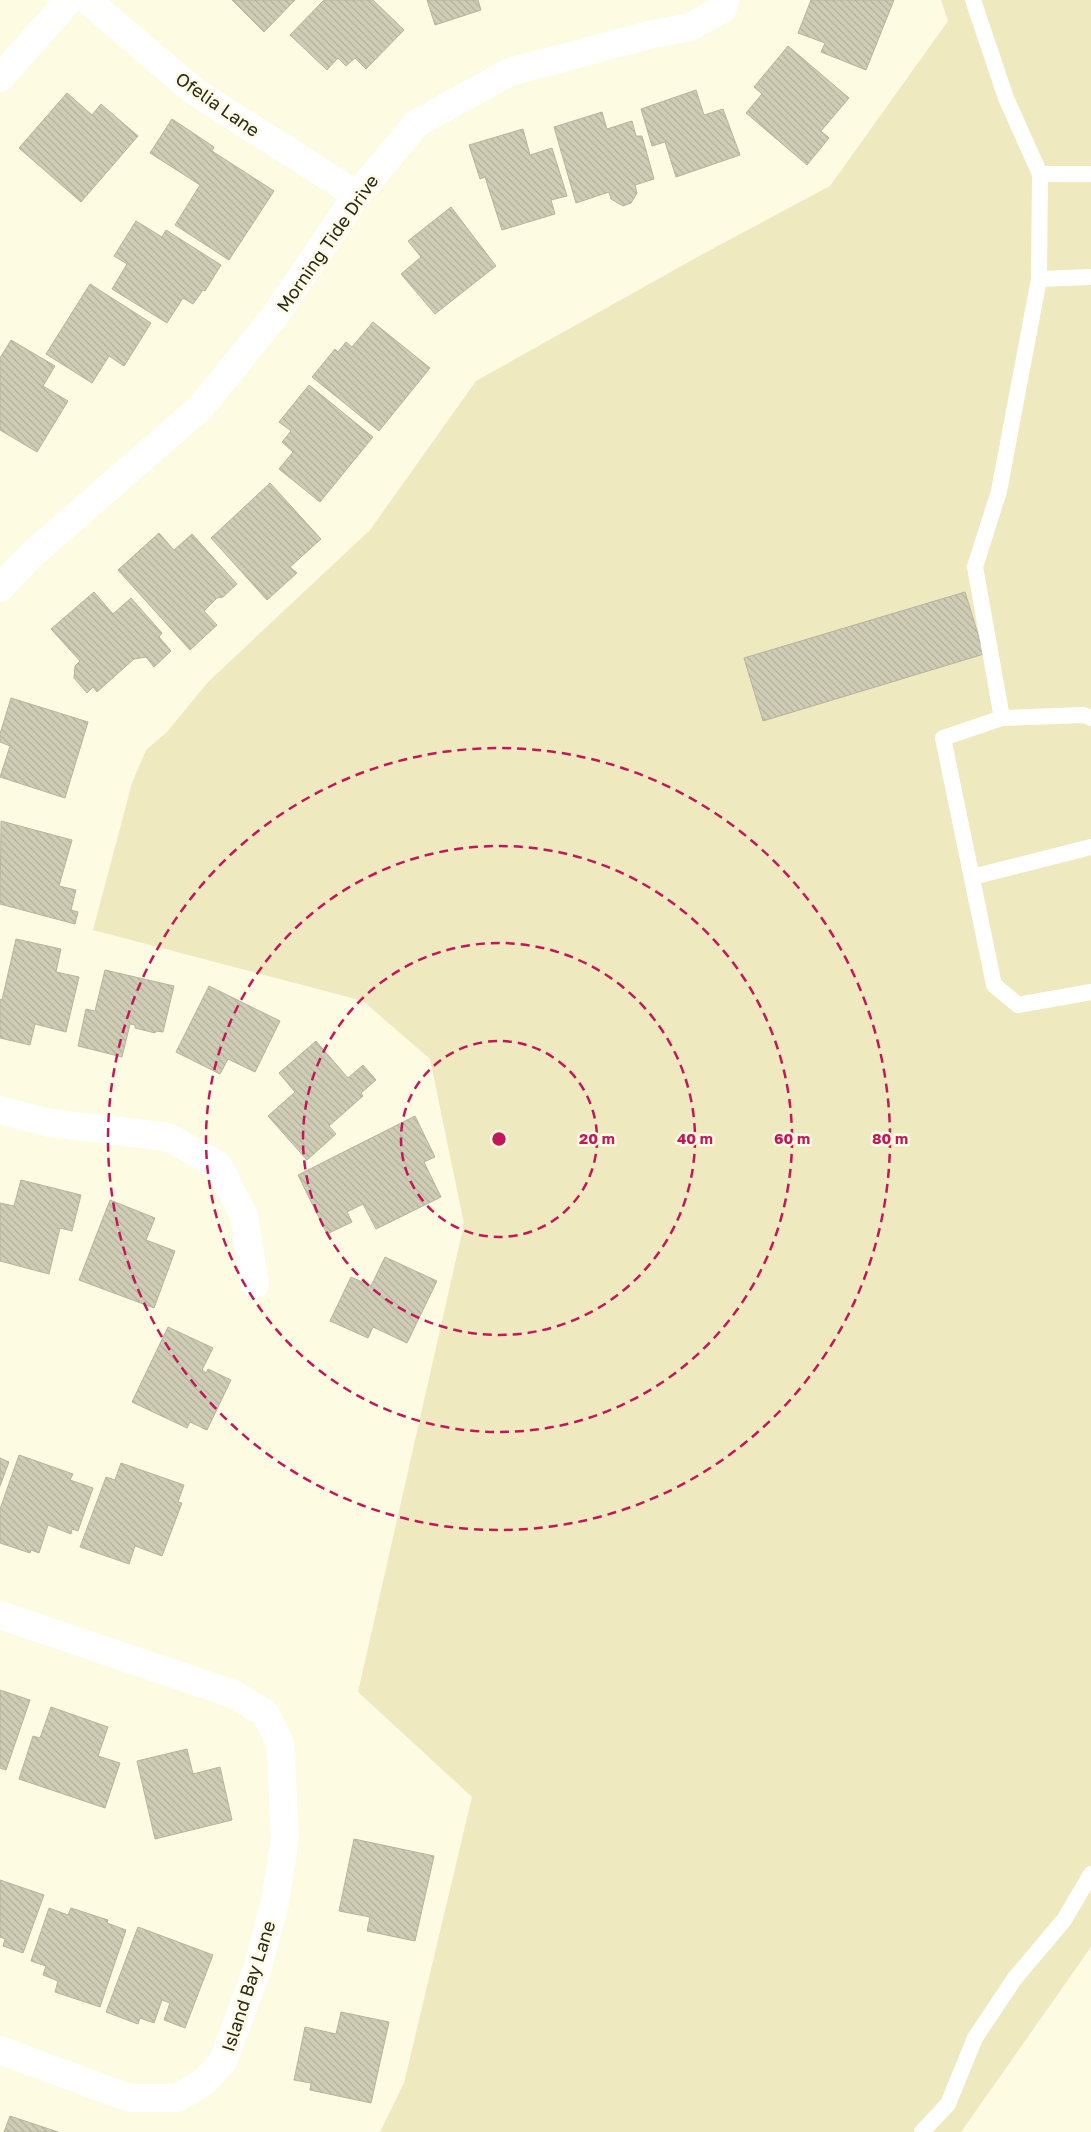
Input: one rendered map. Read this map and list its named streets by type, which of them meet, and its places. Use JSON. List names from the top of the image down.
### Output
{
  "streets": {
    "street": ["Ofelia Lane", "Morning Tide Drive", "Island Bay Lane"]
  },
  "crossings": [
    ["Ofelia Lane", "Morning Tide Drive"]
  ],
  "rings": [
    "20 m",
    "40 m",
    "60 m",
    "80 m"
  ]
}
